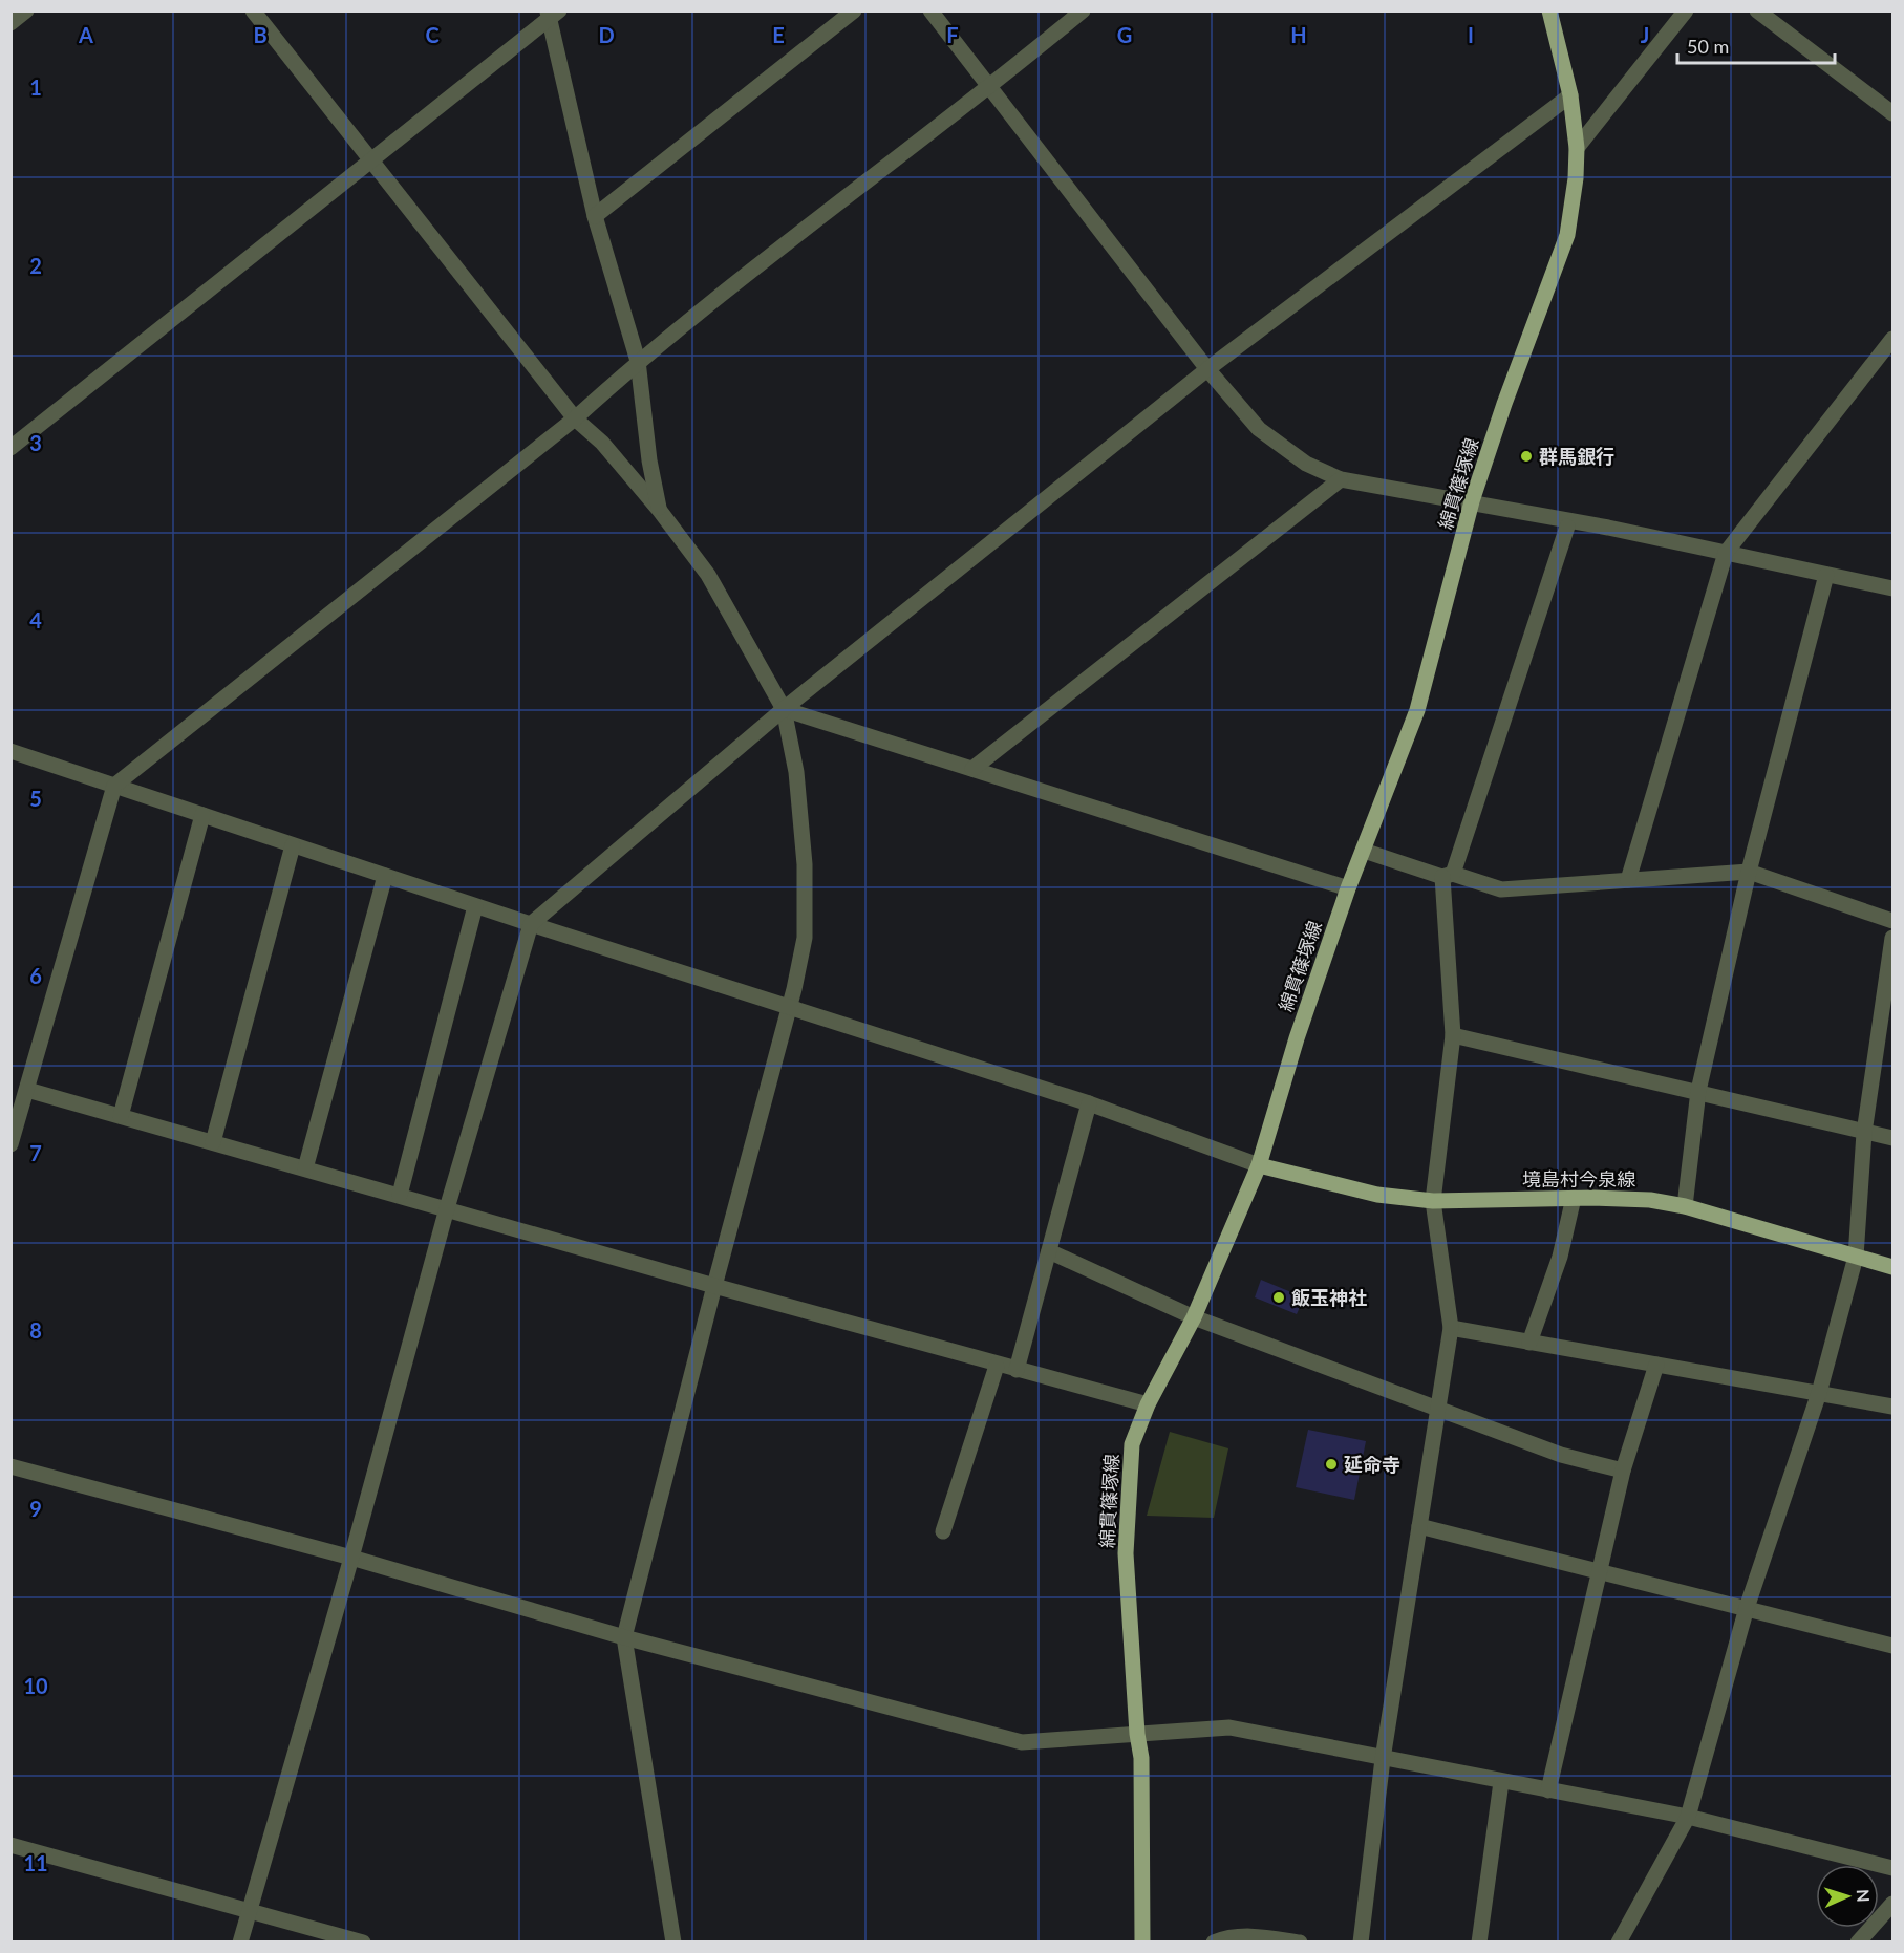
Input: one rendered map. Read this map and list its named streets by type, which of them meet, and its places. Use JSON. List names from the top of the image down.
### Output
{
  "streets": {
    "main road": ["綿貫篠塚線", "境島村今泉線"]
  },
  "crossings": [
    ["綿貫篠塚線", "境島村今泉線"]
  ],
  "places": ["群馬銀行", "飯玉神社", "延命寺"],
  "scale_bar": "50 m",
  "north": "right",
  "grid": {
    "columns": [
      "A",
      "B",
      "C",
      "D",
      "E",
      "F",
      "G",
      "H",
      "I",
      "J"
    ],
    "rows": [
      "1",
      "2",
      "3",
      "4",
      "5",
      "6",
      "7",
      "8",
      "9",
      "10",
      "11"
    ]
  }
}
